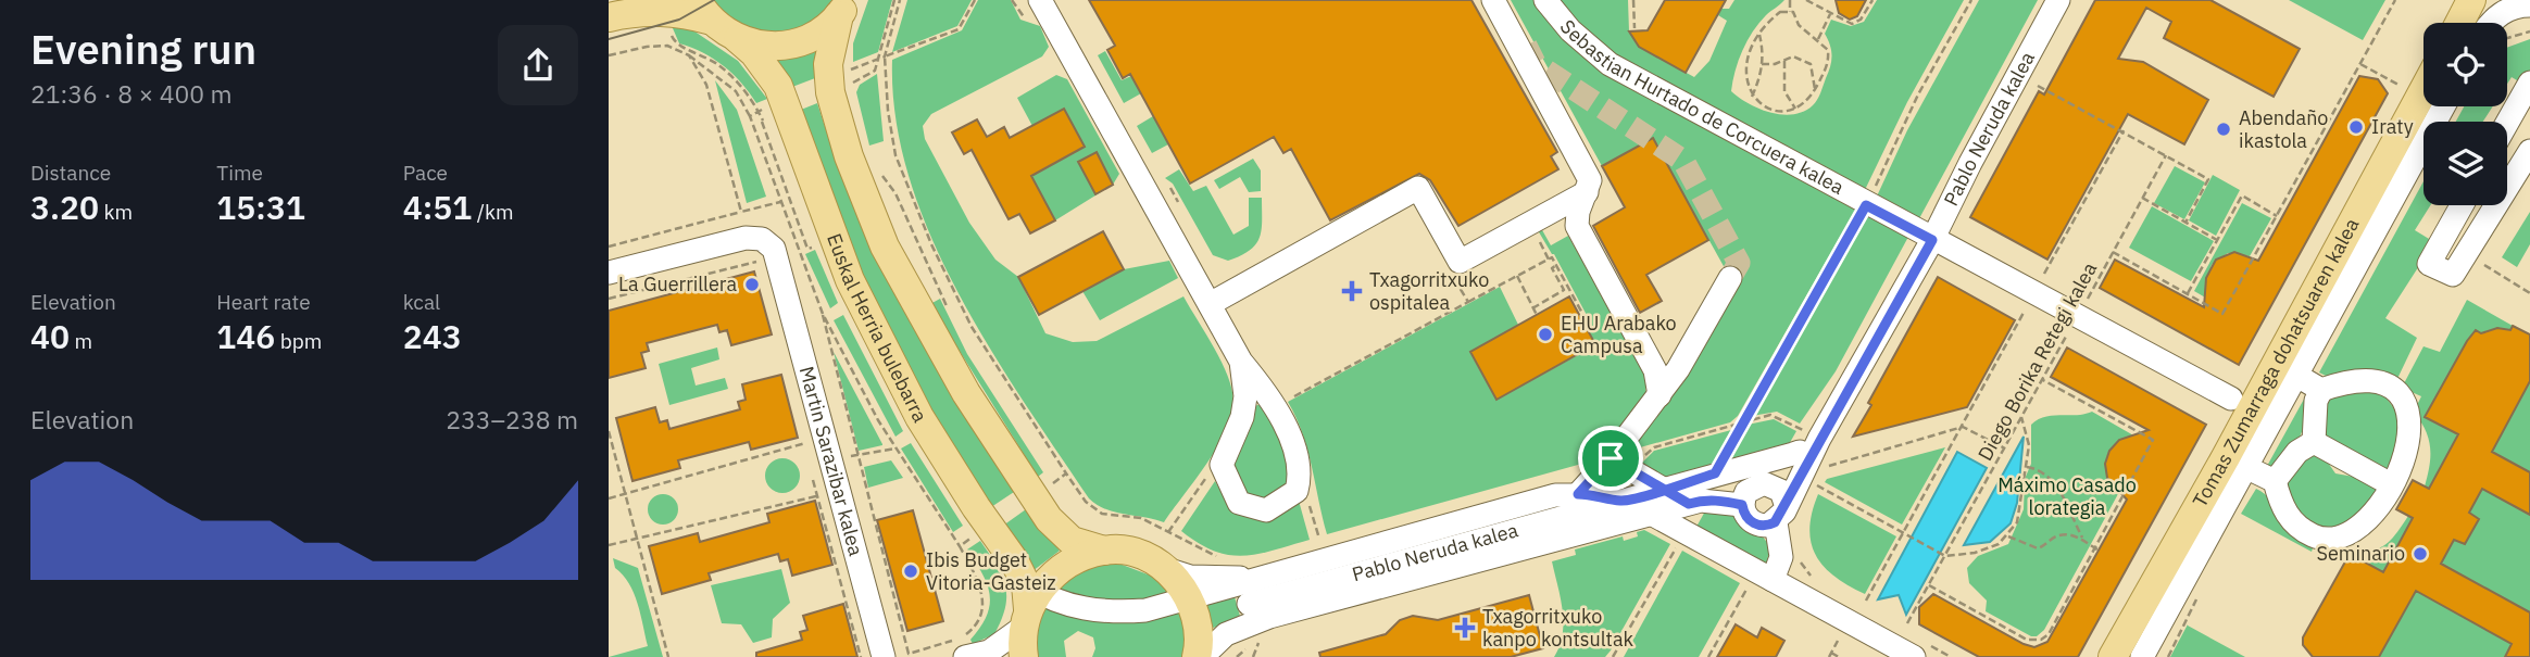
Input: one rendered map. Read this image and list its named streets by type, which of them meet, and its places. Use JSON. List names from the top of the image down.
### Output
{
  "streets": {
    "main road": ["Euskal Herria bulebarra", "Tomas Zumarraga dohatsuaren kalea"],
    "street": ["Sebastian Hurtado de Corcuera kalea", "Pablo Neruda kalea", "Martin Sarazibar kalea"],
    "path": ["Diego Borika Retegi kalea"]
  },
  "crossings": [
    ["Sebastian Hurtado de Corcuera kalea", "Pablo Neruda kalea"],
    ["Sebastian Hurtado de Corcuera kalea", "Diego Borika Retegi kalea"]
  ],
  "parks": ["Máximo Casado lorategia"],
  "places": {
    "other": [
      "Iraty",
      "Abendaño ikastola",
      "La Guerrillera",
      "EHU Arabako Campusa",
      "Seminario",
      "Ibis Budget Vitoria-Gasteiz"
    ],
    "health": ["Txagorritxuko ospitalea", "Txagorritxuko kanpo kontsultak"]
  },
  "page": {
    "heading": ["Evening run", "21:36 · 8 × 400 m"],
    "stats": [
      ["Distance", "3.20 km"],
      ["Time", "15:31"],
      ["Pace", "4:51 /km"],
      ["Elevation", "40 m"],
      ["Heart rate", "146 bpm"],
      ["kcal", "243"]
    ],
    "chart": ["Elevation", "233–238 m"]
  }
}
